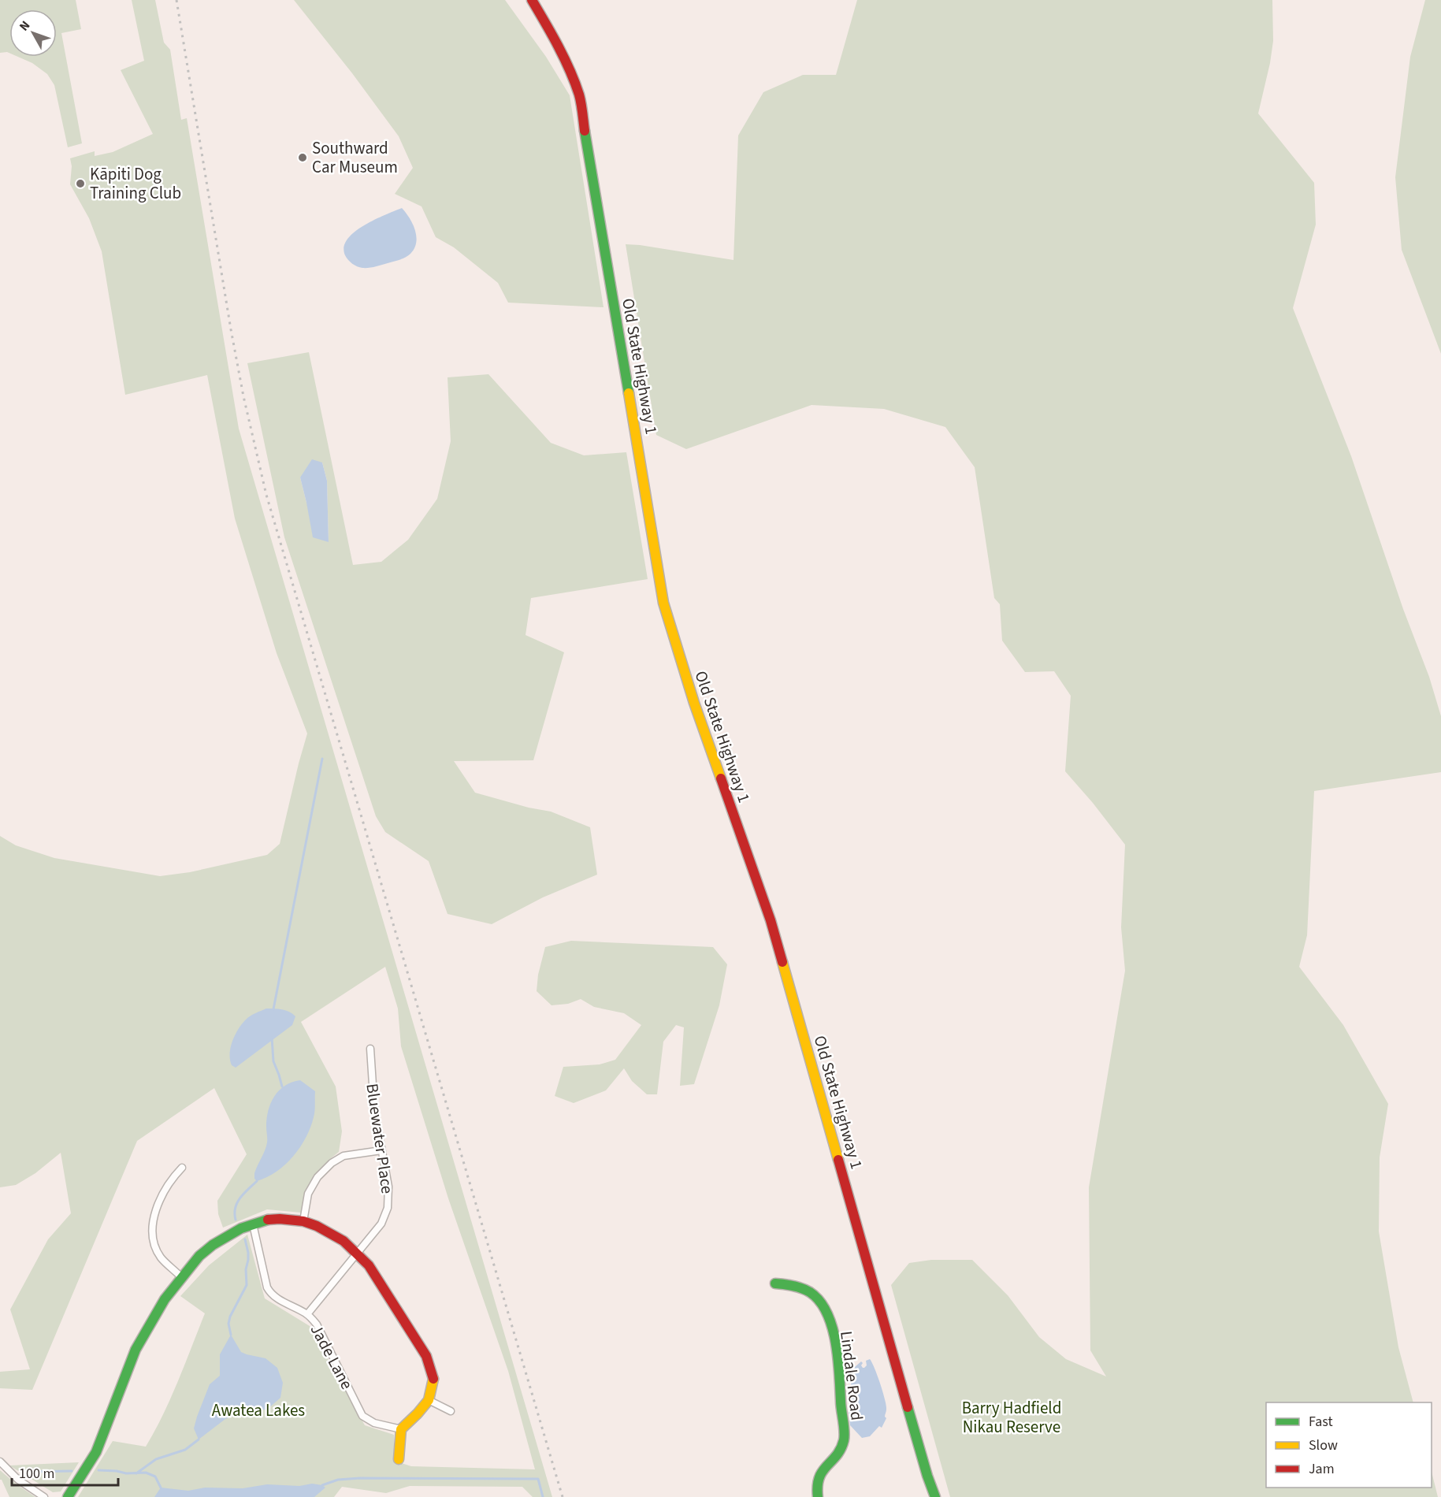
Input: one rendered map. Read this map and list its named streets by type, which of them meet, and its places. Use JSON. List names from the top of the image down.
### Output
{
  "streets": {
    "main road": ["Old State Highway 1", "Lindale Road"],
    "street": ["Bluewater Place", "Jade Lane"]
  },
  "crossings": [
    ["Bluewater Place", "Jade Lane"]
  ],
  "parks": ["Barry Hadfield Nikau Reserve", "Awatea Lakes"],
  "places": ["Southward Car Museum", "Kāpiti Dog Training Club"],
  "legend": ["Fast", "Slow", "Jam"],
  "scale_bar": "100 m",
  "north": "top left"
}
